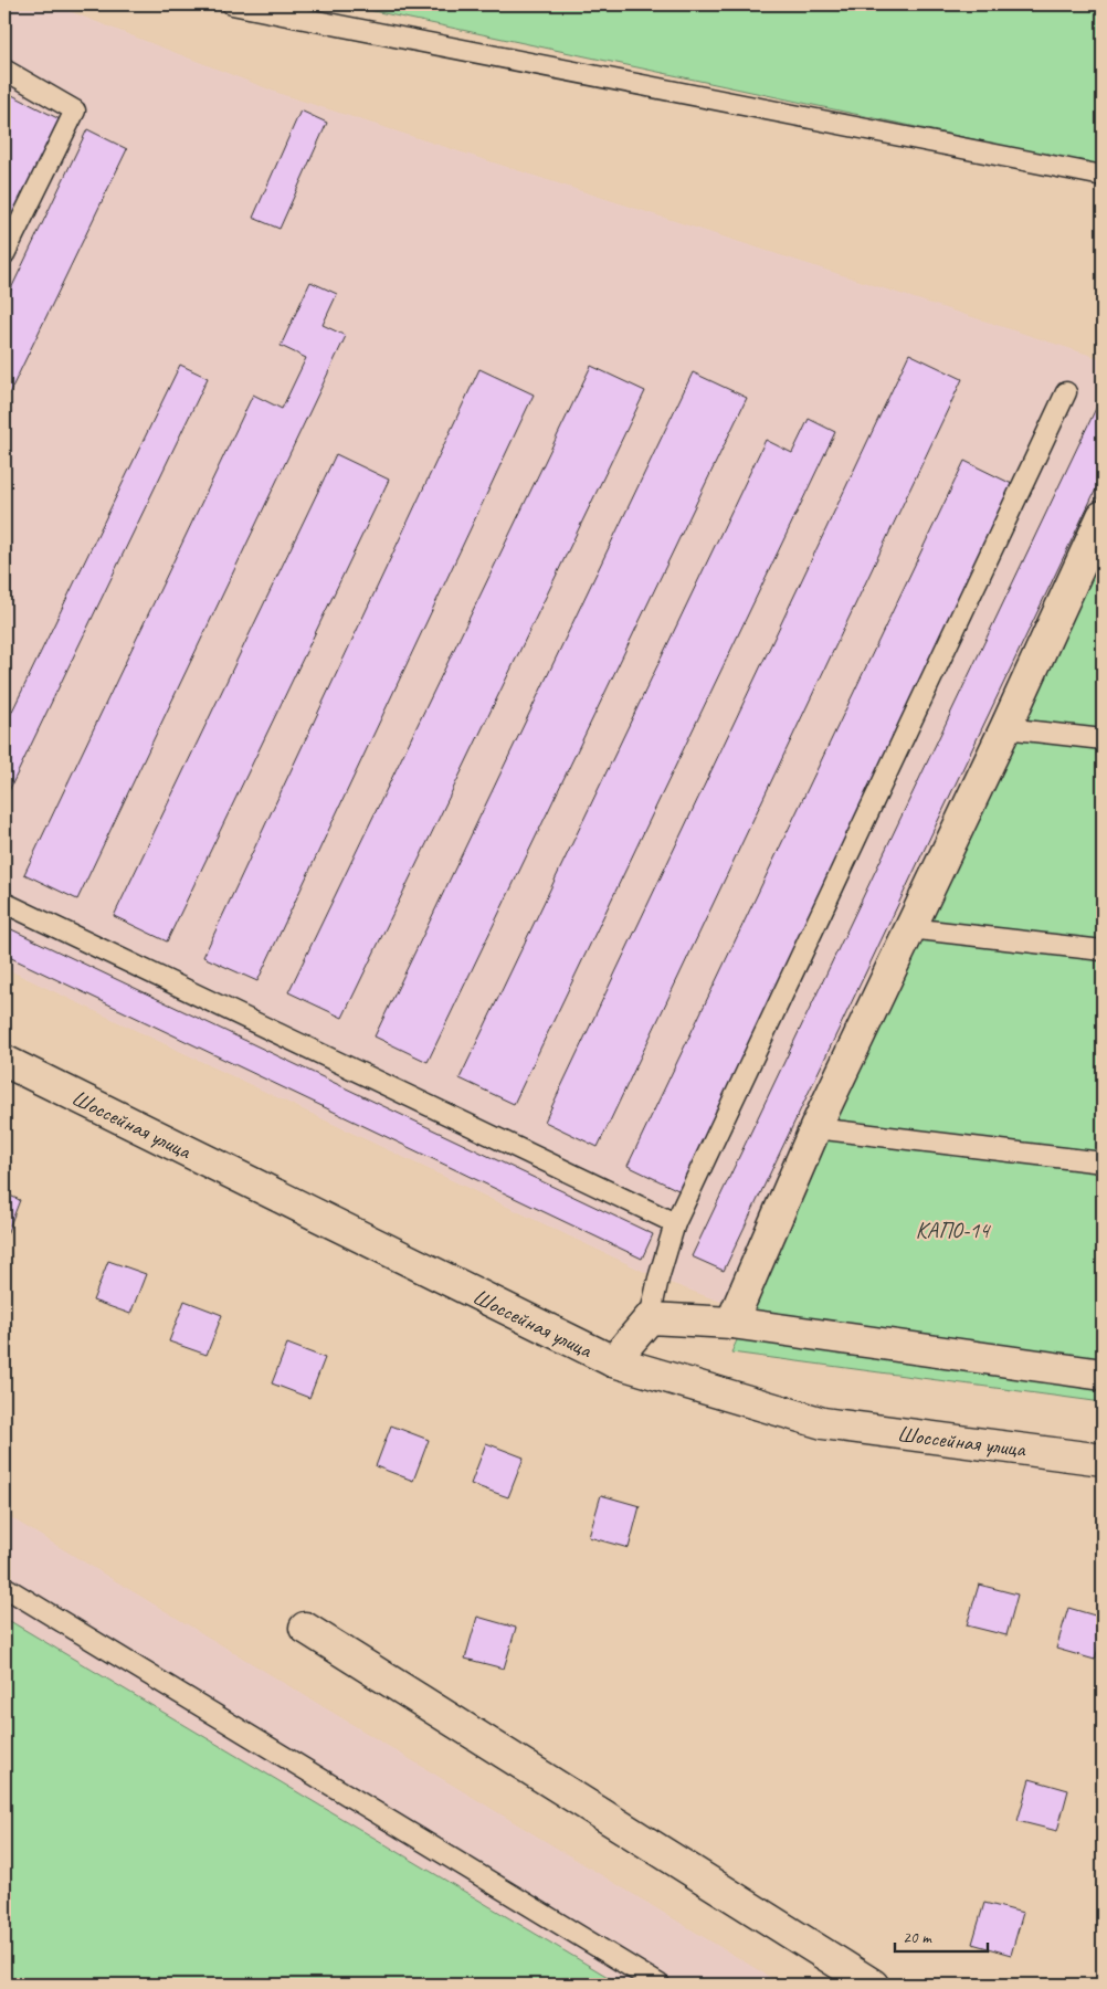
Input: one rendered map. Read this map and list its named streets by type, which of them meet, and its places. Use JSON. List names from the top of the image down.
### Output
{
  "streets": {
    "street": ["Шоссейная улица"]
  },
  "parks": ["КАПО-14"],
  "scale_bar": "20 m"
}
